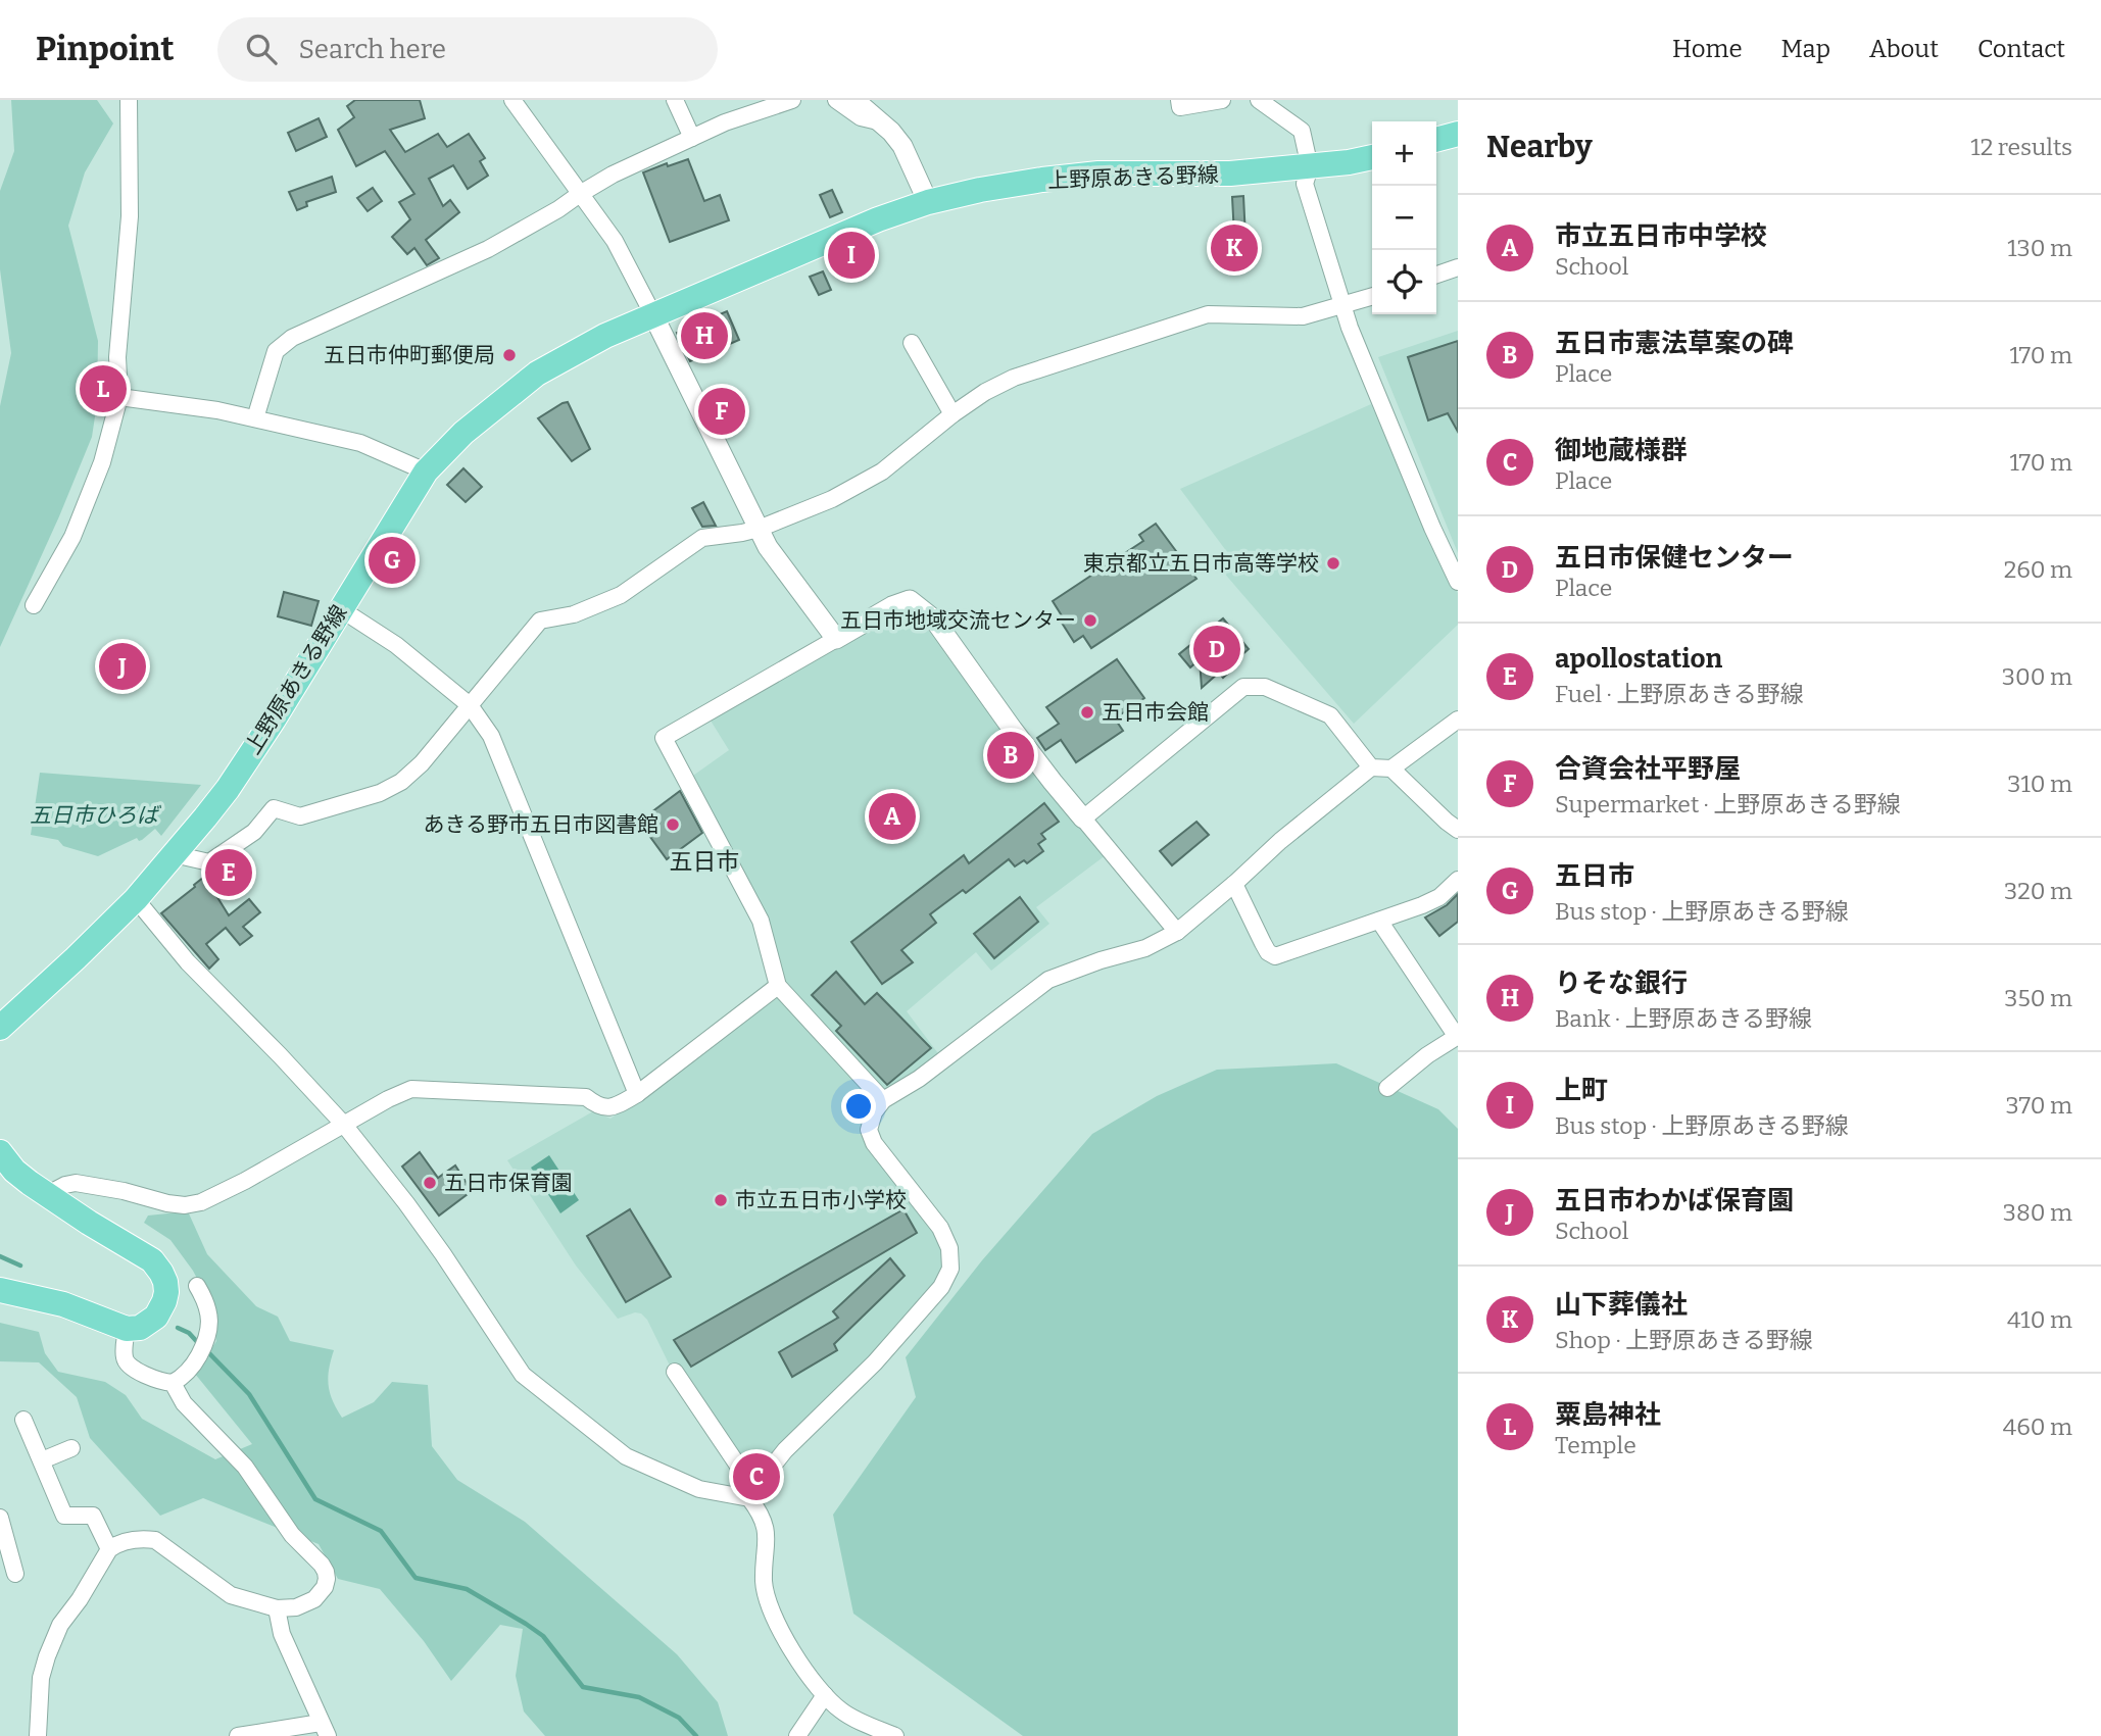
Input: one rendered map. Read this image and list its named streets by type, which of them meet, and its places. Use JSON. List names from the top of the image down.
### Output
{
  "streets": {
    "main road": ["上野原あきる野線"]
  },
  "districts": ["五日市"],
  "parks": ["五日市ひろば"],
  "places": [
    "五日市仲町郵便局",
    "東京都立五日市高等学校",
    "五日市地域交流センター",
    "五日市会館",
    "あきる野市五日市図書館",
    "五日市保育園",
    "市立五日市小学校"
  ],
  "page": {
    "header": "Pinpoint",
    "search": "Search here",
    "nav": [
      "Home",
      "Map",
      "About",
      "Contact"
    ],
    "heading": ["Nearby", "12 results"],
    "map_buttons": ["+", "−"],
    "list": [
      {
        "mark": "A",
        "name": "市立五日市中学校",
        "note": "School",
        "value": "130 m"
      },
      {
        "mark": "B",
        "name": "五日市憲法草案の碑",
        "note": "Place",
        "value": "170 m"
      },
      {
        "mark": "C",
        "name": "御地蔵様群",
        "note": "Place",
        "value": "170 m"
      },
      {
        "mark": "D",
        "name": "五日市保健センター",
        "note": "Place",
        "value": "260 m"
      },
      {
        "mark": "E",
        "name": "apollostation",
        "note": "Fuel · 上野原あきる野線",
        "value": "300 m"
      },
      {
        "mark": "F",
        "name": "合資会社平野屋",
        "note": "Supermarket · 上野原あきる野線",
        "value": "310 m"
      },
      {
        "mark": "G",
        "name": "五日市",
        "note": "Bus stop · 上野原あきる野線",
        "value": "320 m"
      },
      {
        "mark": "H",
        "name": "りそな銀行",
        "note": "Bank · 上野原あきる野線",
        "value": "350 m"
      },
      {
        "mark": "I",
        "name": "上町",
        "note": "Bus stop · 上野原あきる野線",
        "value": "370 m"
      },
      {
        "mark": "J",
        "name": "五日市わかば保育園",
        "note": "School",
        "value": "380 m"
      },
      {
        "mark": "K",
        "name": "山下葬儀社",
        "note": "Shop · 上野原あきる野線",
        "value": "410 m"
      },
      {
        "mark": "L",
        "name": "粟島神社",
        "note": "Temple",
        "value": "460 m"
      }
    ],
    "pins": [
      "K",
      "I",
      "H",
      "L",
      "F",
      "G",
      "D",
      "J",
      "B",
      "A",
      "E",
      "C"
    ]
  }
}
